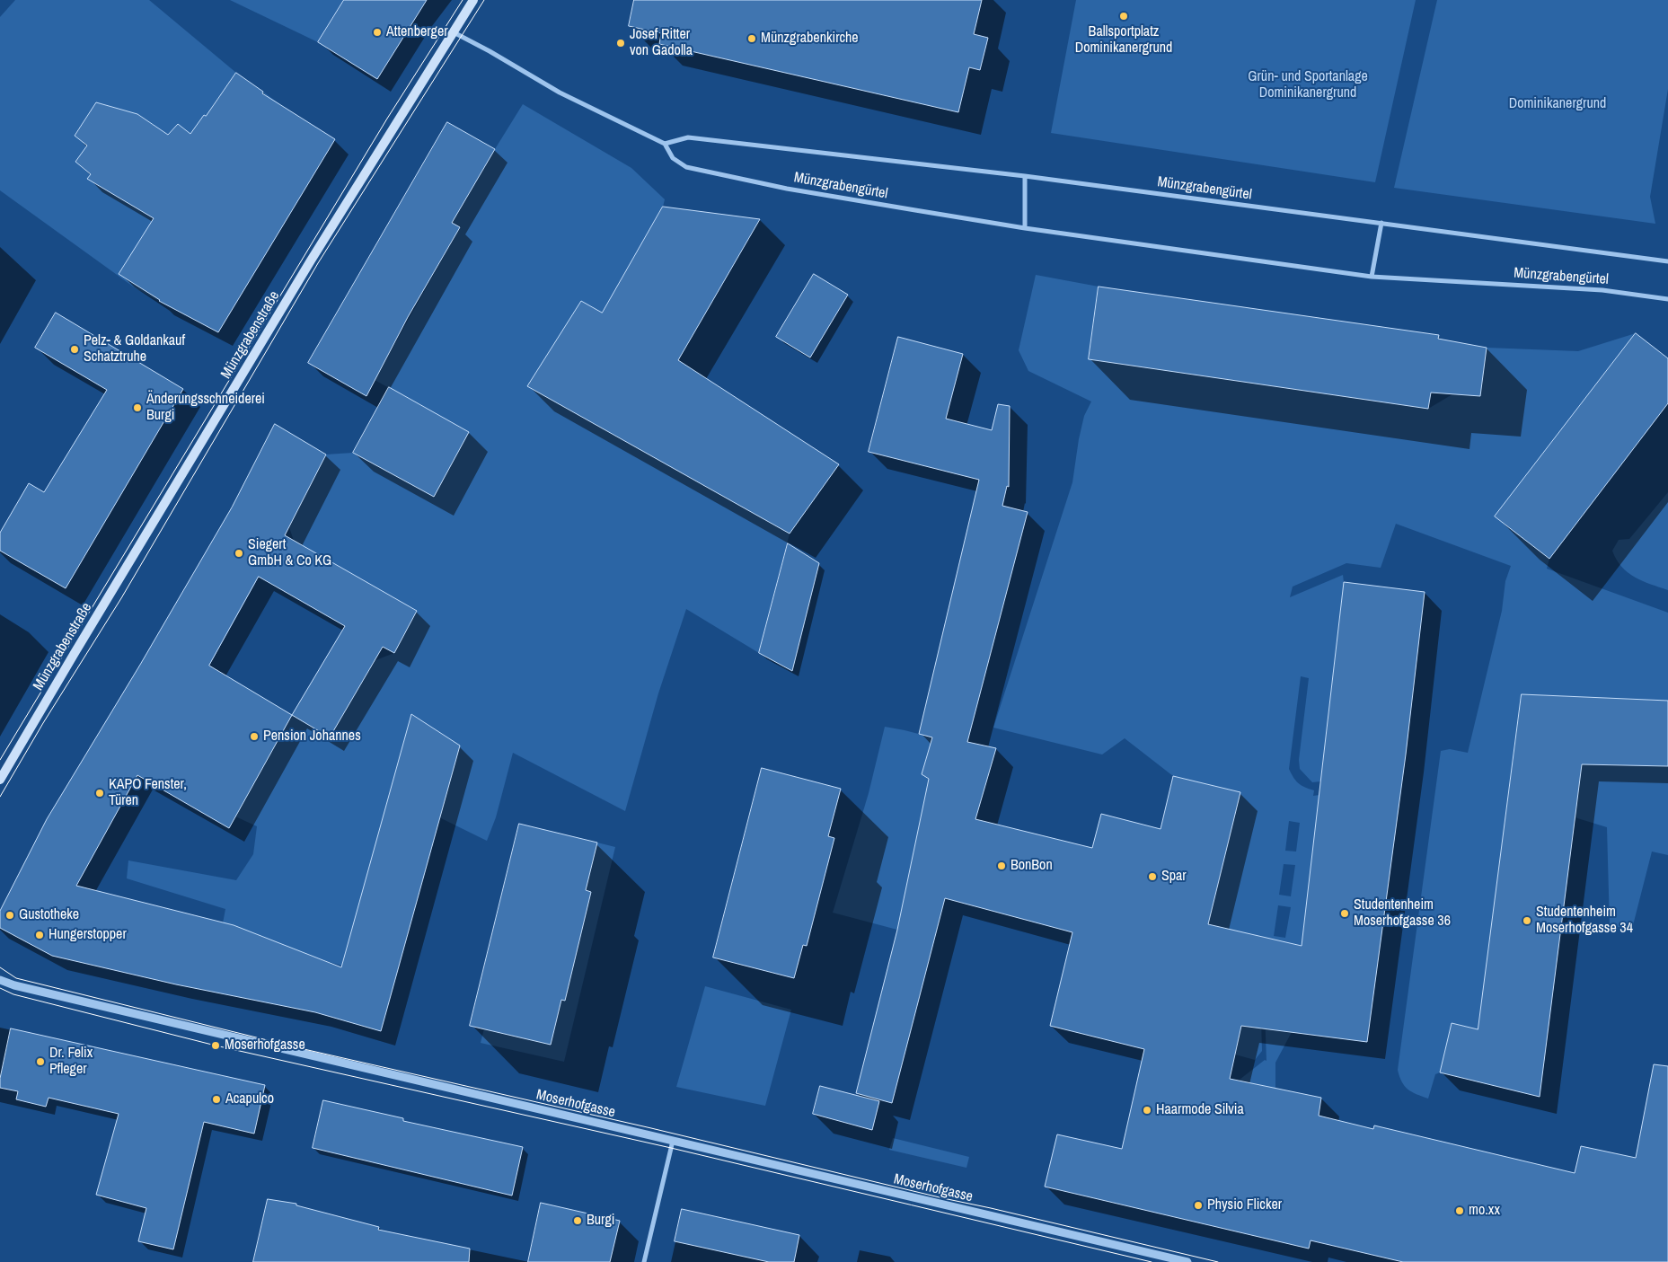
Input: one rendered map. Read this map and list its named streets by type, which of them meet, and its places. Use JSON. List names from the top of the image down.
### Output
{
  "streets": {
    "main road": ["Münzgrabenstraße"],
    "street": ["Münzgrabengürtel", "Moserhofgasse"]
  },
  "crossings": [
    ["Münzgrabengürtel", "Münzgrabenstraße"]
  ],
  "parks": ["Grün- und Sportanlage Dominikanergrund", "Dominikanergrund"],
  "places": [
    "Ballsportplatz Dominikanergrund",
    "Attenberger",
    "Münzgrabenkirche",
    "Josef Ritter von Gadolla",
    "Pelz- & Goldankauf Schatztruhe",
    "Änderungsschneiderei Burgi",
    "Siegert GmbH & Co KG",
    "Pension Johannes",
    "KAPO Fenster, Türen",
    "BonBon",
    "Spar",
    "Studentenheim Moserhofgasse 36",
    "Gustotheke",
    "Studentenheim Moserhofgasse 34",
    "Hungerstopper",
    "Moserhofgasse",
    "Dr. Felix Pfleger",
    "Acapulco",
    "Haarmode Silvia",
    "Physio Flicker",
    "mo.xx",
    "Burgi"
  ]
}
